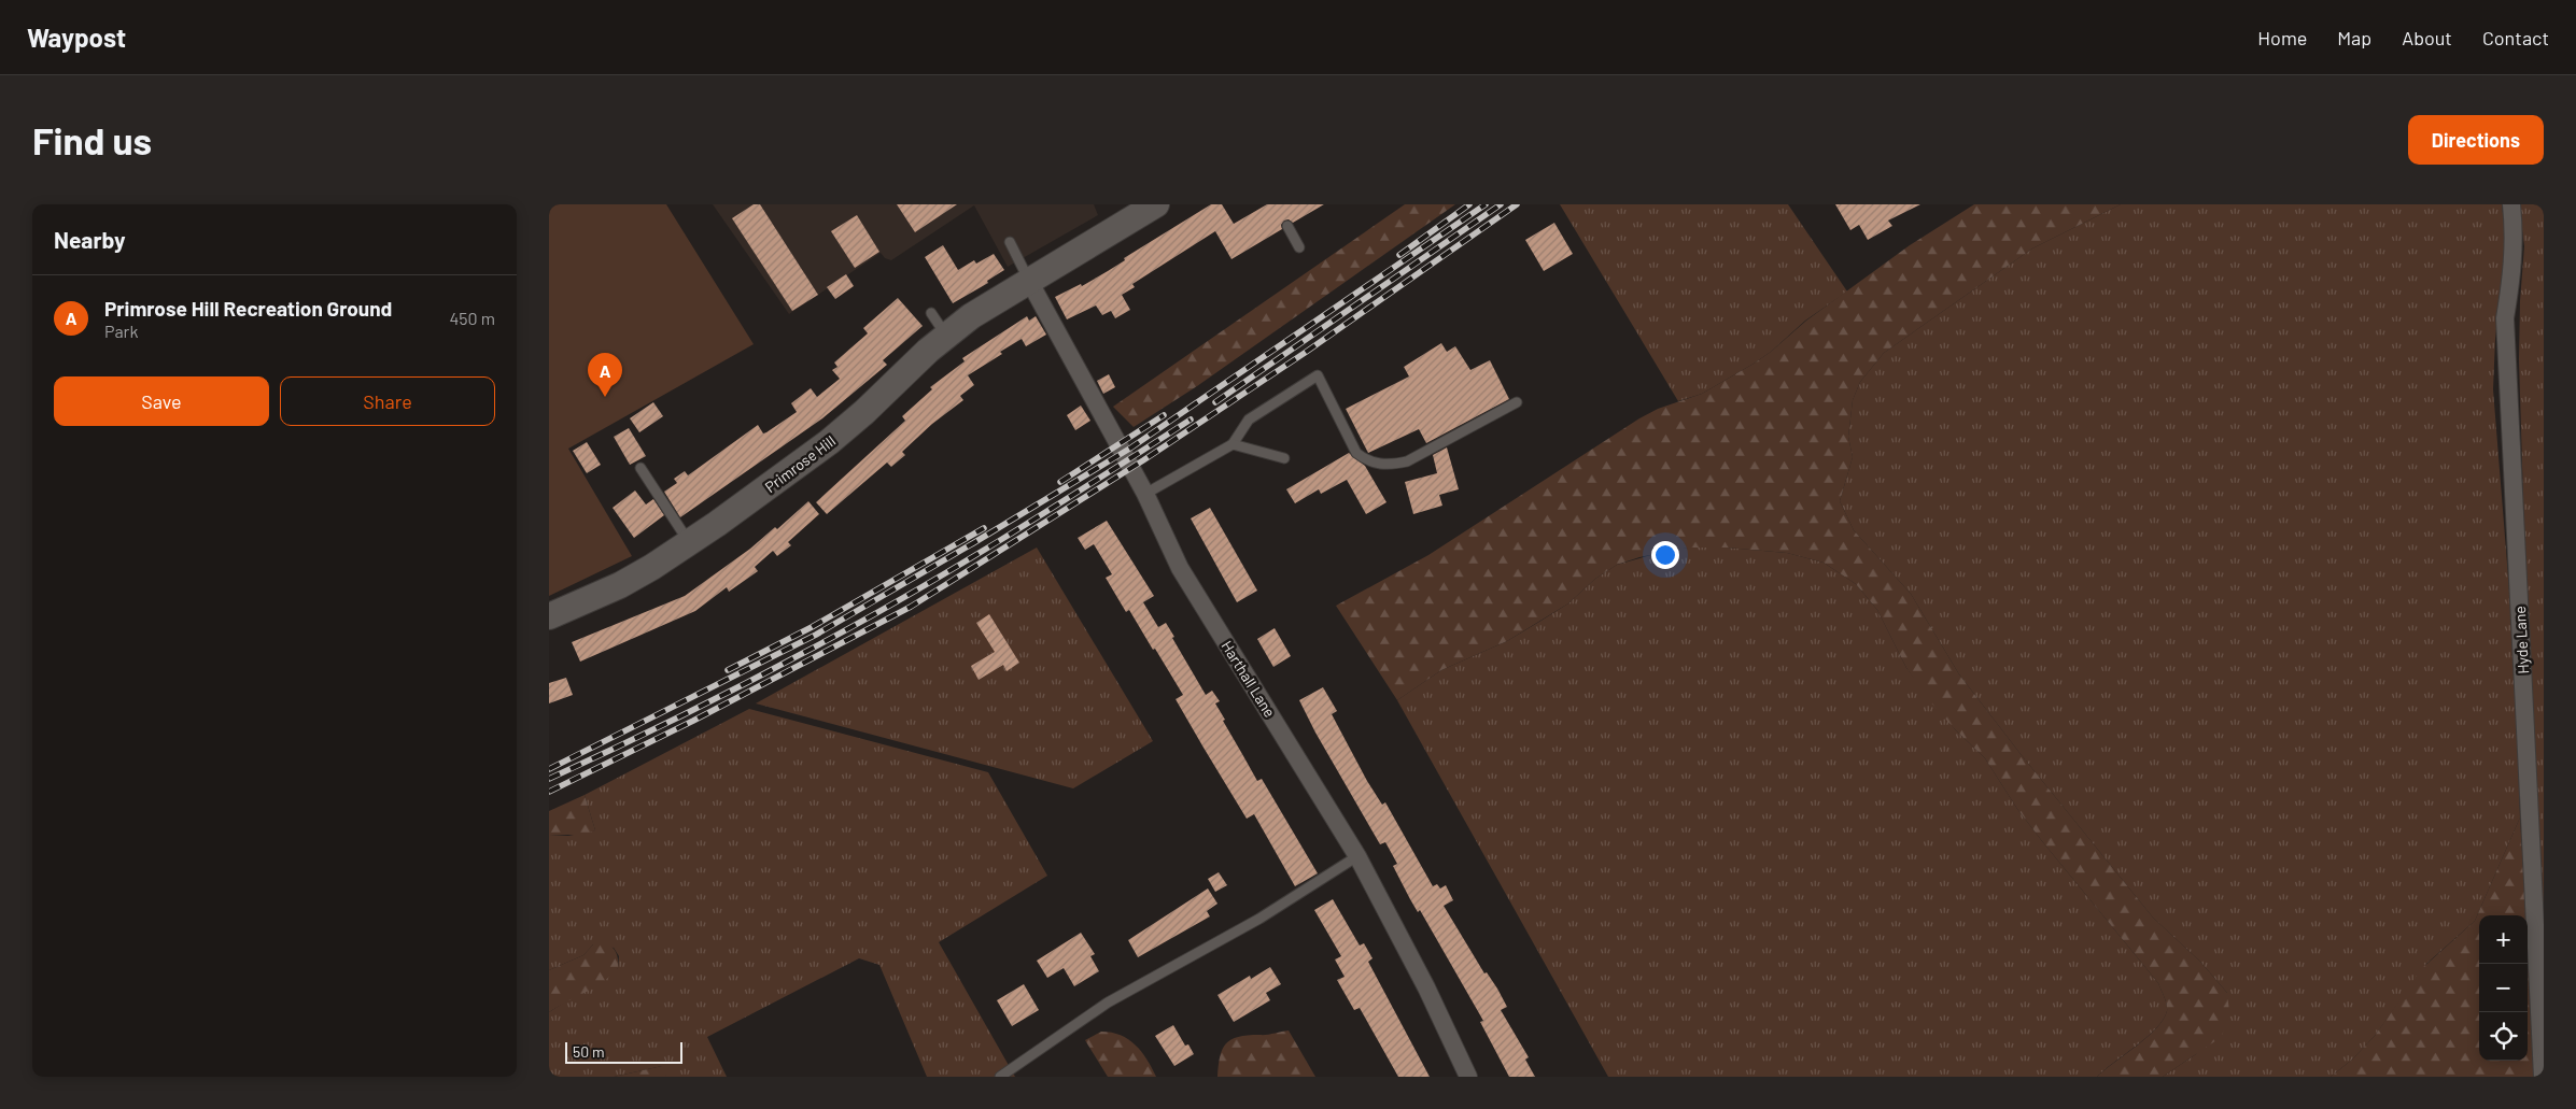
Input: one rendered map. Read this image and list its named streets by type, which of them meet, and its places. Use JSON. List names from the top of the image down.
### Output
{
  "streets": {
    "street": ["Primrose Hill", "Hyde Lane", "Harthall Lane"]
  },
  "crossings": [
    ["Primrose Hill", "Harthall Lane"]
  ],
  "scale_bar": "50 m",
  "page": {
    "header": "Waypost",
    "nav": [
      "Home",
      "Map",
      "About",
      "Contact"
    ],
    "buttons": [
      "Directions",
      ["Save", "Share"]
    ],
    "title": "Find us",
    "heading": "Nearby",
    "list": [
      {
        "mark": "A",
        "name": "Primrose Hill Recreation Ground",
        "note": "Park",
        "value": "450 m"
      }
    ],
    "pins": "A",
    "map_buttons": ["+", "−"],
    "scale": "50 m"
  }
}
